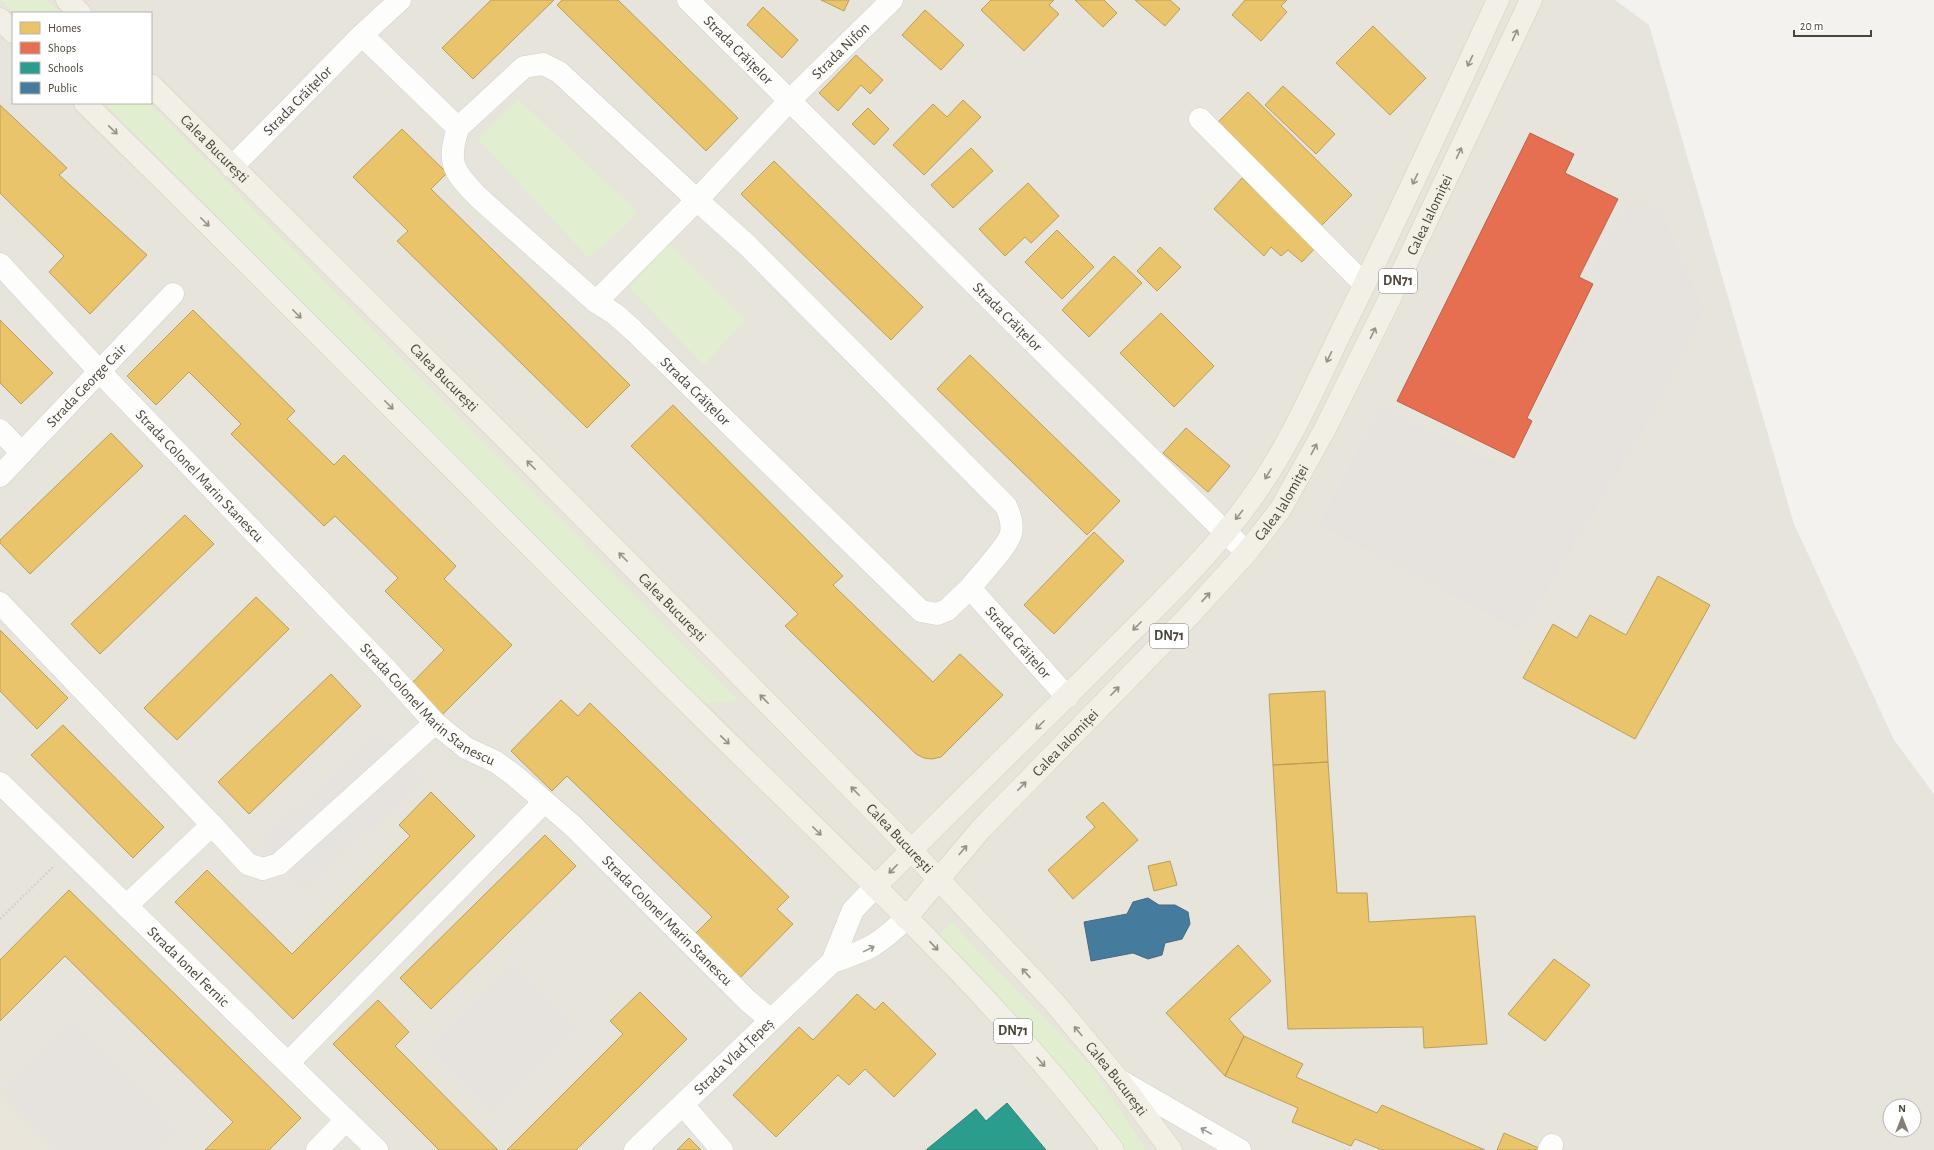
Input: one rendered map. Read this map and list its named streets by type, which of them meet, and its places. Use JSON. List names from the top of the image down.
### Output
{
  "streets": {
    "main road": ["Calea București", "Calea Ialomiței", "DN71"],
    "street": [
      "Strada Crăițelor",
      "Strada Nifon",
      "Strada George Cair",
      "Strada Colonel Marin Stanescu",
      "Strada Ionel Fernic",
      "Strada Vlad Țepeș"
    ]
  },
  "crossings": [
    ["Strada Crăițelor", "Strada Nifon"],
    ["Strada Crăițelor", "Calea București"],
    ["Strada Crăițelor", "Calea Ialomiței"],
    ["Calea București", "Calea Ialomiței"],
    ["Calea Ialomiței", "DN71"],
    ["Calea Ialomiței", "Strada Vlad Țepeș"],
    ["DN71", "Strada Vlad Țepeș"],
    ["Strada George Cair", "Strada Colonel Marin Stanescu"],
    ["Strada Colonel Marin Stanescu", "Strada Vlad Țepeș"]
  ],
  "legend": [
    "Homes",
    "Shops",
    "Schools",
    "Public"
  ],
  "scale_bar": "20 m",
  "north": "top"
}
